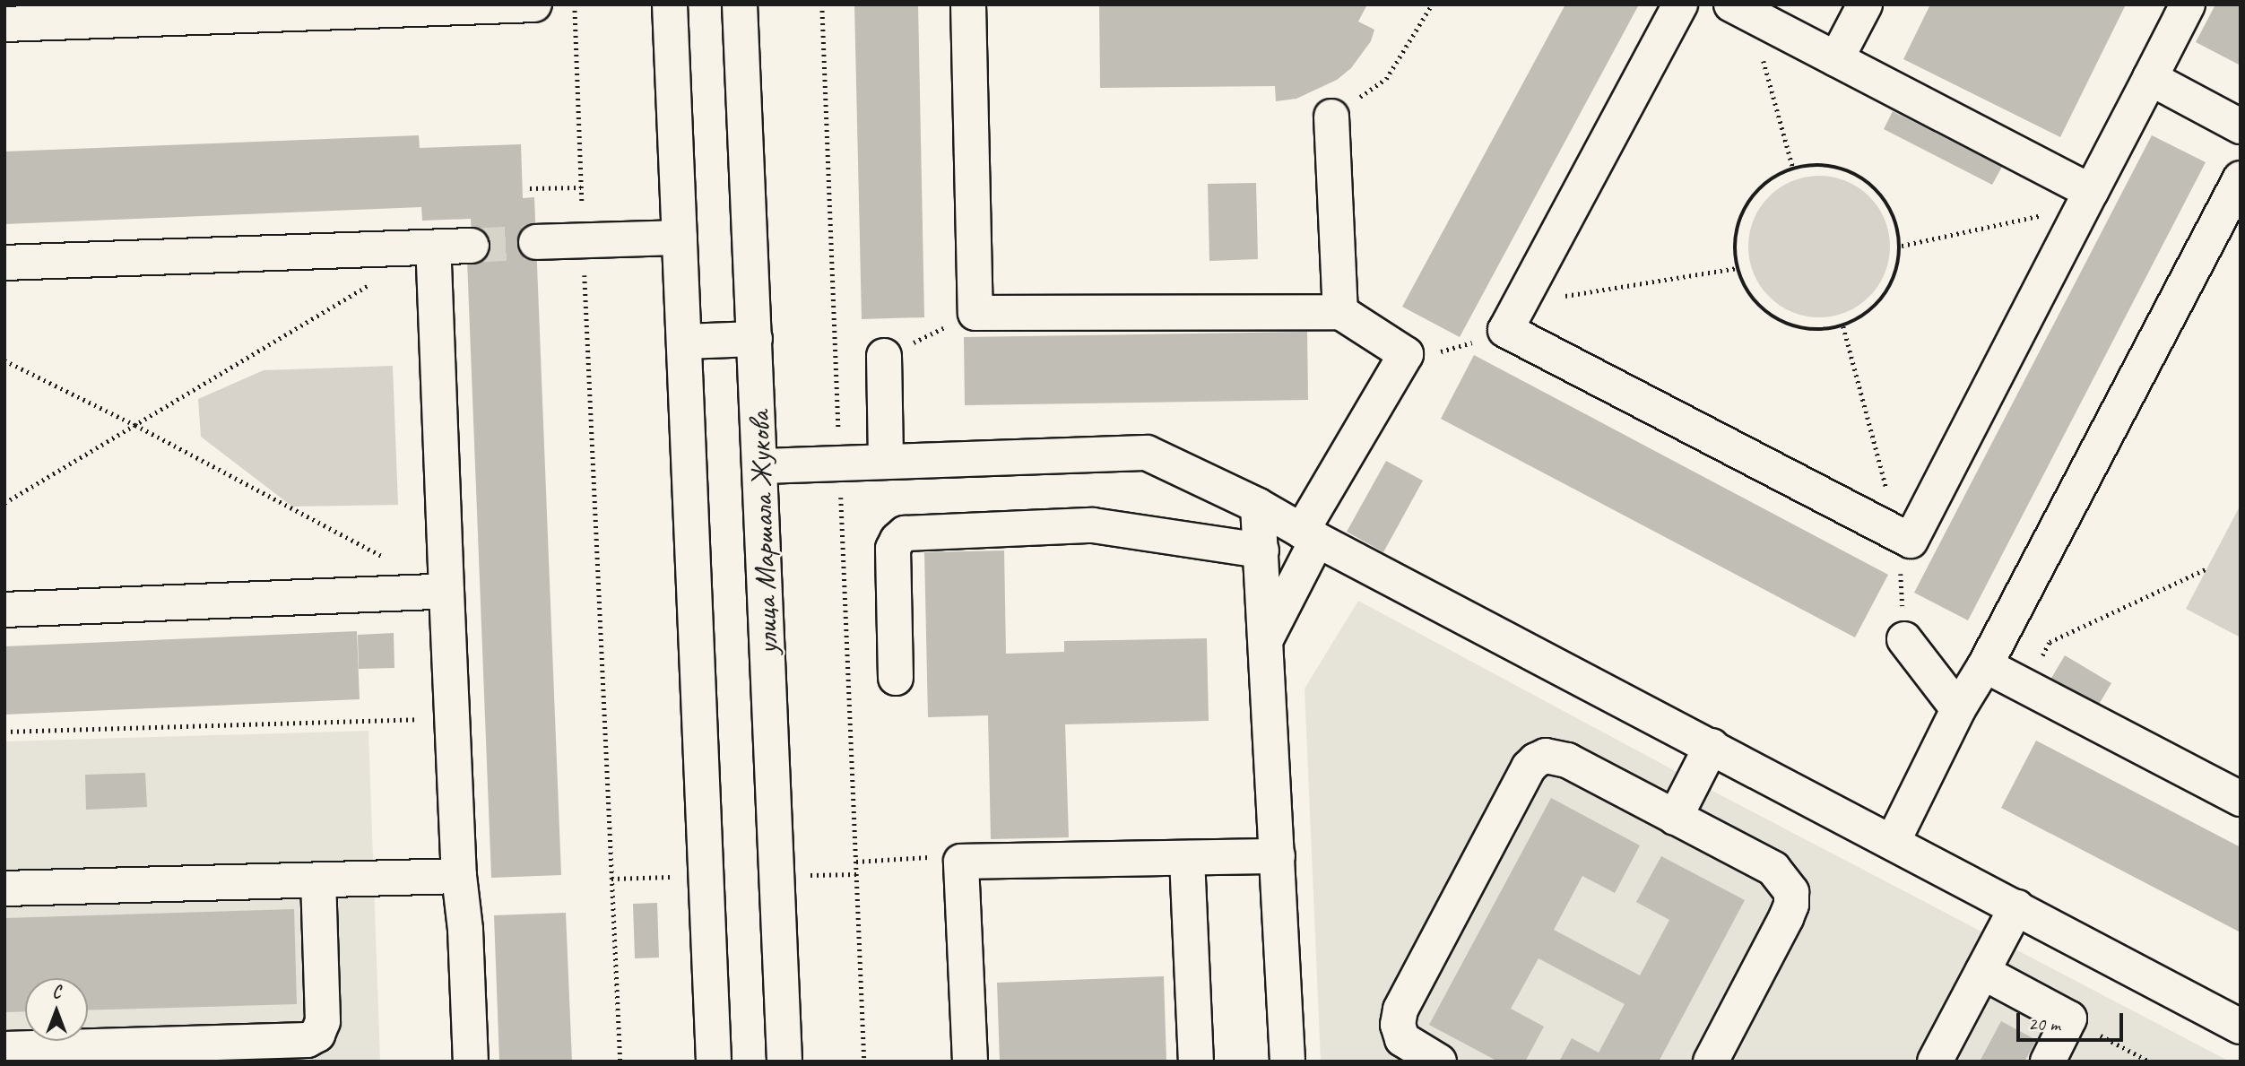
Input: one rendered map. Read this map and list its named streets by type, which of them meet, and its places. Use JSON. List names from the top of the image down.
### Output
{
  "streets": {
    "main road": ["улица Маршала Жукова"]
  },
  "scale_bar": "20 m",
  "north": "top"
}
